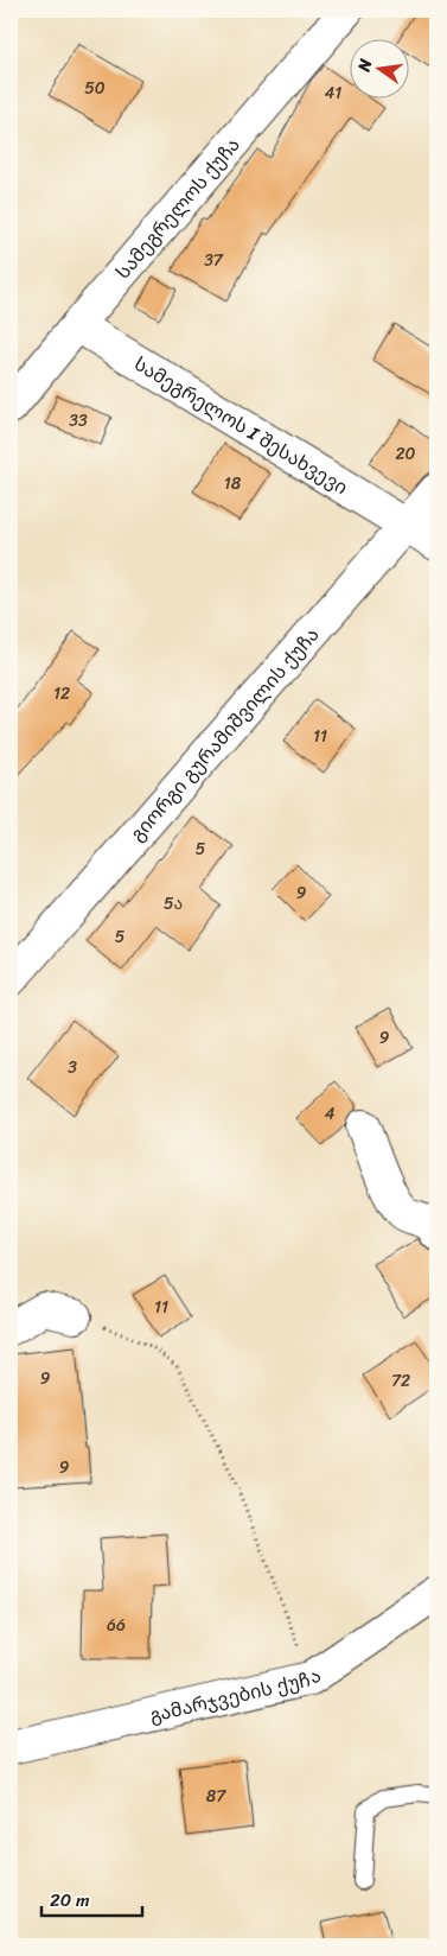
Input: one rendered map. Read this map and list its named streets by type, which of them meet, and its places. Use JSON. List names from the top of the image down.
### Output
{
  "streets": {
    "street": [
      "სამეგრელოს ქუჩა",
      "სამეგრელოს I შესახვევი",
      "გიორგი გურამიშვილის ქუჩა",
      "გამარჯვების ქუჩა"
    ]
  },
  "crossings": [
    ["სამეგრელოს ქუჩა", "სამეგრელოს I შესახვევი"],
    ["სამეგრელოს I შესახვევი", "გიორგი გურამიშვილის ქუჩა"]
  ],
  "house_numbers": [
    "50",
    "41",
    "37",
    "33",
    "20",
    "18",
    "12",
    "11",
    "5",
    "9",
    "5ა",
    "5",
    "9",
    "3",
    "4",
    "11",
    "9",
    "72",
    "9",
    "66",
    "87"
  ],
  "scale_bar": "20 m",
  "north": "left"
}
